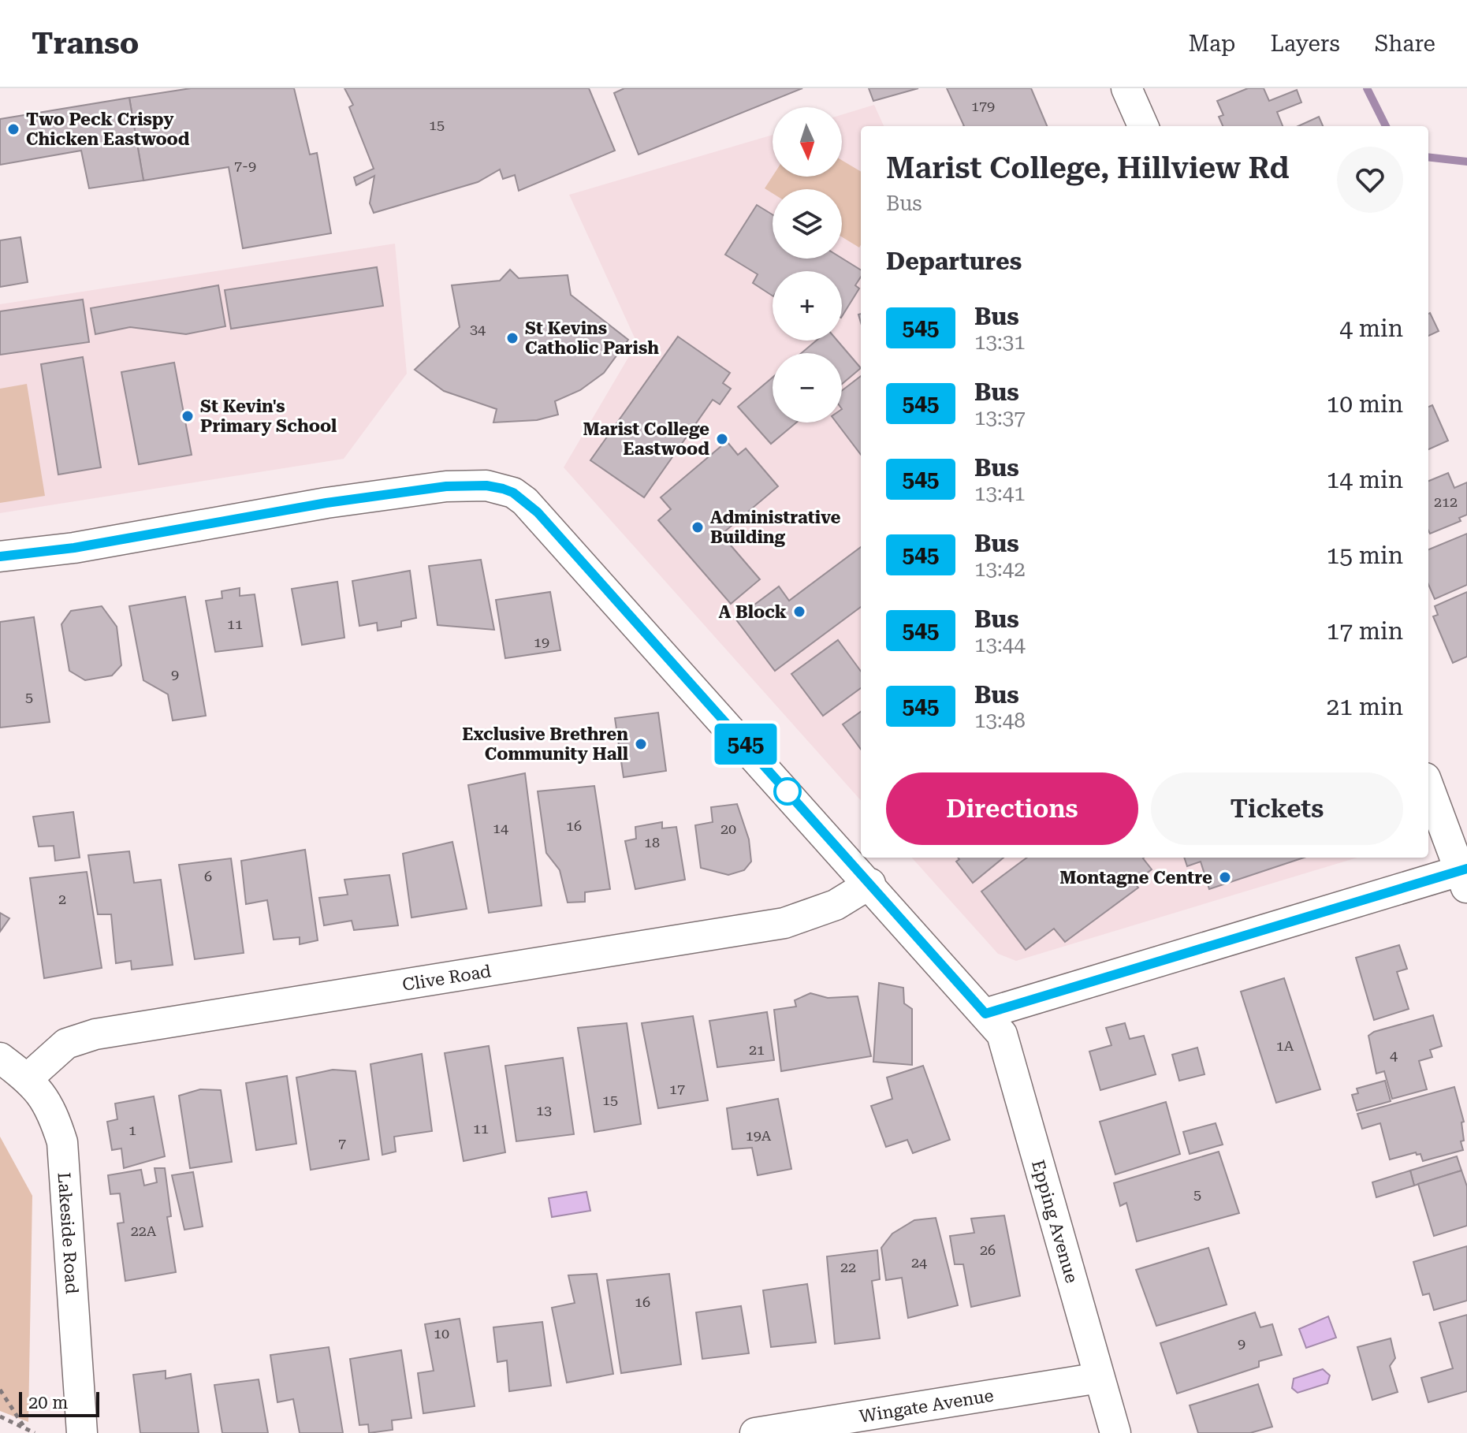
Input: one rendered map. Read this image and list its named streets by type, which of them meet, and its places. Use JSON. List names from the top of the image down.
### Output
{
  "streets": {
    "street": [
      "Clive Road",
      "Epping Avenue",
      "Lakeside Road",
      "Wingate Avenue"
    ]
  },
  "crossings": [
    ["Clive Road", "Epping Avenue"],
    ["Clive Road", "Lakeside Road"],
    ["Epping Avenue", "Wingate Avenue"]
  ],
  "places": [
    "Two Peck Crispy Chicken Eastwood",
    "St Kevins Catholic Parish",
    "St Kevin's Primary School",
    "Marist College Eastwood",
    "Administrative Building",
    "A Block",
    "Exclusive Brethren Community Hall",
    "Montagne Centre"
  ],
  "lines": ["bus line 545"],
  "house_numbers": [
    "179",
    "15",
    "7-9",
    "34",
    "212",
    "11",
    "19",
    "9",
    "5",
    "16",
    "14",
    "20",
    "18",
    "6",
    "2",
    "1A",
    "21",
    "4",
    "17",
    "15",
    "13",
    "11",
    "1",
    "19A",
    "7",
    "5",
    "22A",
    "26",
    "24",
    "22",
    "16",
    "10",
    "9"
  ],
  "scale_bar": "20 m",
  "north": "bottom",
  "page": {
    "header": "Transo",
    "nav": ["Map", "Layers", "Share"],
    "on_map": "545",
    "map_buttons": ["+", "−"],
    "heading": [
      ["Marist College, Hillview Rd", "Bus"],
      "Departures"
    ],
    "list": [
      {
        "mark": "545",
        "name": "Bus",
        "note": "13:31",
        "value": "4 min"
      },
      {
        "mark": "545",
        "name": "Bus",
        "note": "13:37",
        "value": "10 min"
      },
      {
        "mark": "545",
        "name": "Bus",
        "note": "13:41",
        "value": "14 min"
      },
      {
        "mark": "545",
        "name": "Bus",
        "note": "13:42",
        "value": "15 min"
      },
      {
        "mark": "545",
        "name": "Bus",
        "note": "13:44",
        "value": "17 min"
      },
      {
        "mark": "545",
        "name": "Bus",
        "note": "13:48",
        "value": "21 min"
      }
    ],
    "buttons": ["Directions", "Tickets"],
    "scale": "20 m"
  }
}
